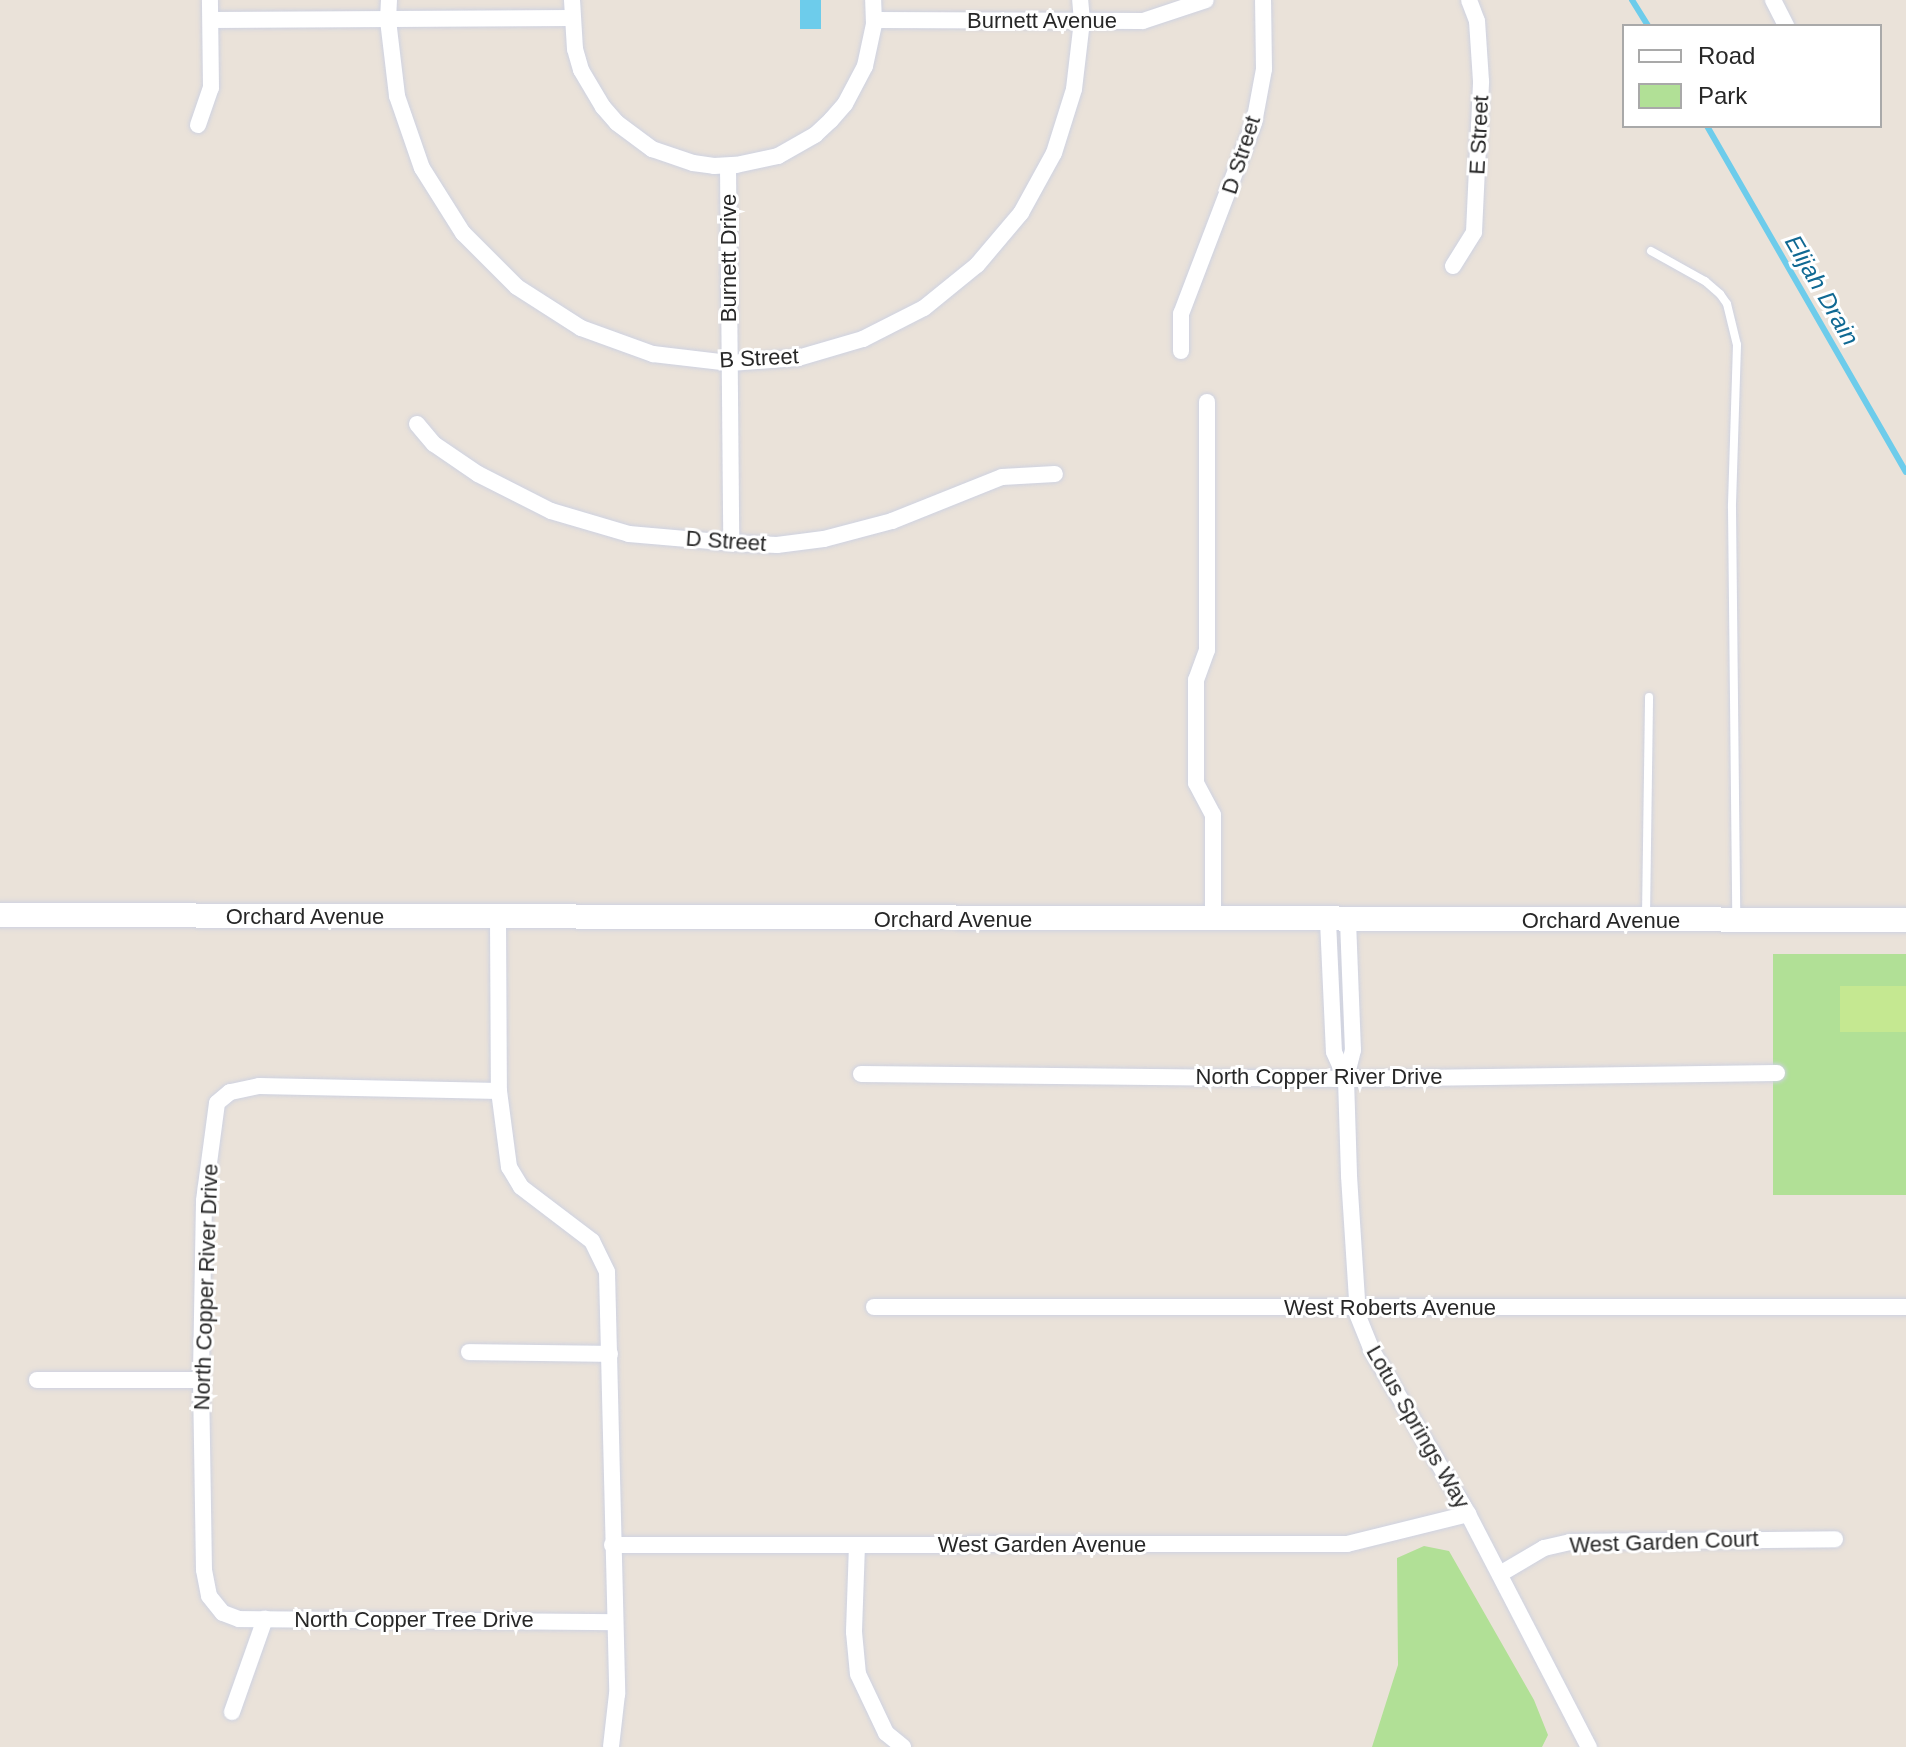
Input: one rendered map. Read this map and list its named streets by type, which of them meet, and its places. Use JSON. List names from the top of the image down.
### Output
{
  "streets": {
    "street": [
      "Burnett Avenue",
      "E Street",
      "D Street",
      "Burnett Drive",
      "B Street",
      "Orchard Avenue",
      "North Copper River Drive",
      "West Roberts Avenue",
      "Lotus Springs Way",
      "West Garden Court",
      "West Garden Avenue",
      "North Copper Tree Drive"
    ]
  },
  "crossings": [
    ["Burnett Avenue", "B Street"],
    ["D Street", "Burnett Drive"],
    ["Burnett Drive", "B Street"],
    ["Orchard Avenue", "Lotus Springs Way"],
    ["North Copper River Drive", "Lotus Springs Way"],
    ["North Copper River Drive", "North Copper Tree Drive"],
    ["West Roberts Avenue", "Lotus Springs Way"],
    ["Lotus Springs Way", "West Garden Court"],
    ["Lotus Springs Way", "West Garden Avenue"]
  ],
  "water": ["Elijah Drain"],
  "legend": ["Road", "Park"]
}
